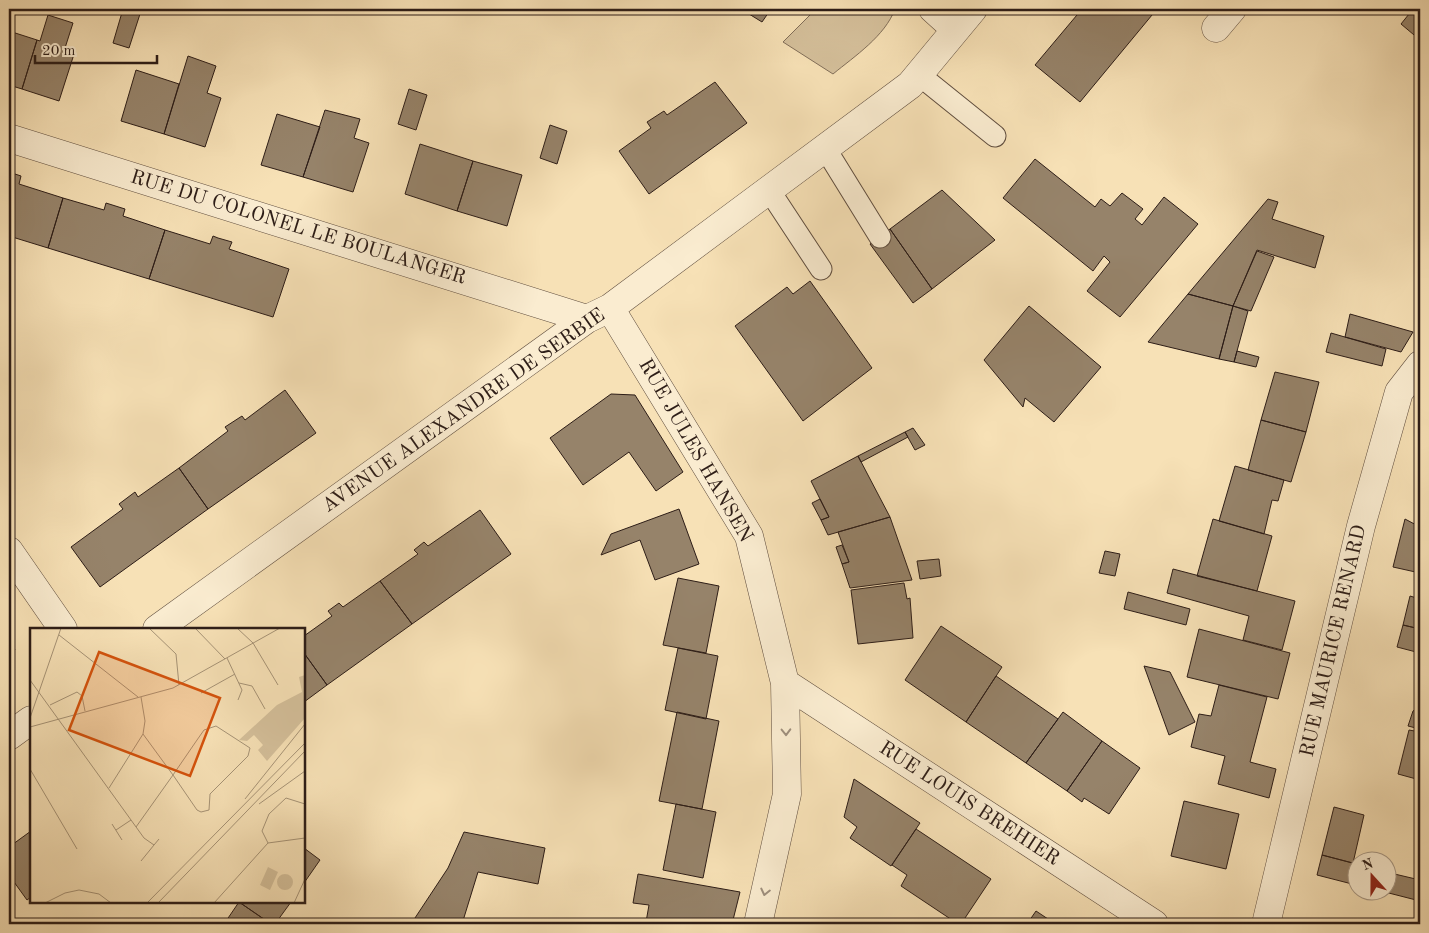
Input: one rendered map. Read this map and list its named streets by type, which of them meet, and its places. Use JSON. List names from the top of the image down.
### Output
{
  "streets": {
    "street": [
      "RUE DU COLONEL LE BOULANGER",
      "AVENUE ALEXANDRE DE SERBIE",
      "RUE JULES HANSEN",
      "RUE MAURICE RENARD",
      "RUE LOUIS BREHIER"
    ]
  },
  "crossings": [
    ["RUE DU COLONEL LE BOULANGER", "AVENUE ALEXANDRE DE SERBIE"],
    ["RUE DU COLONEL LE BOULANGER", "RUE JULES HANSEN"],
    ["AVENUE ALEXANDRE DE SERBIE", "RUE JULES HANSEN"],
    ["RUE JULES HANSEN", "RUE LOUIS BREHIER"]
  ],
  "one_way": ["RUE JULES HANSEN"],
  "scale_bar": "20 m",
  "north": "top"
}
